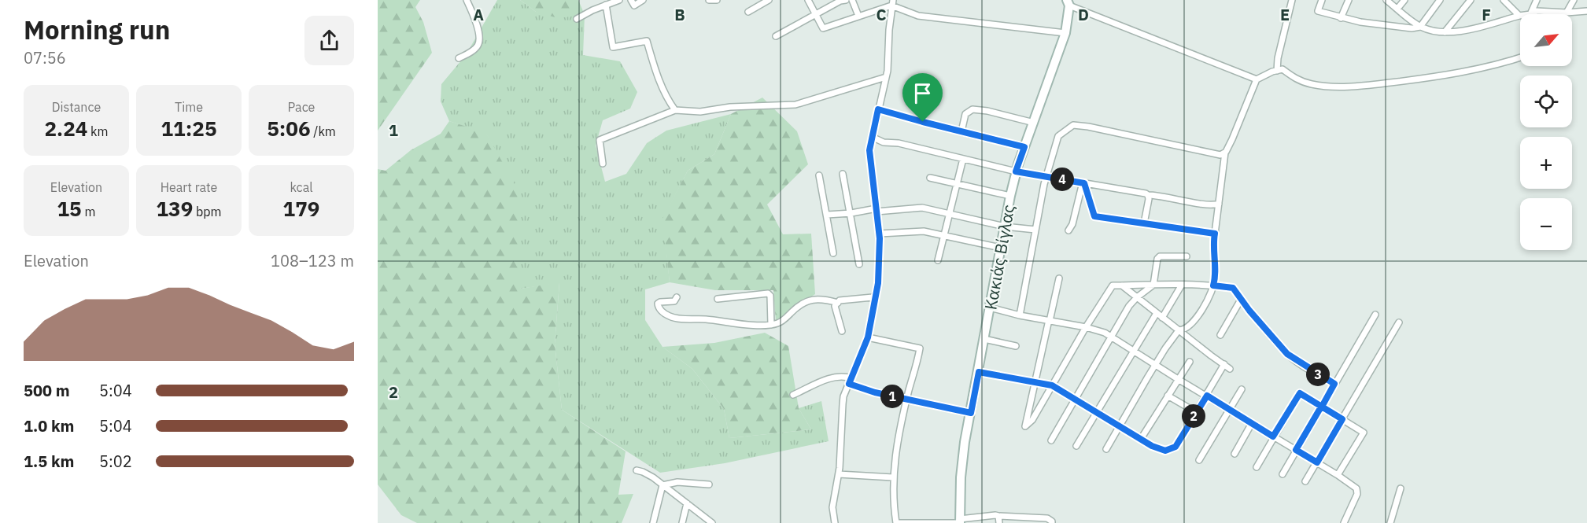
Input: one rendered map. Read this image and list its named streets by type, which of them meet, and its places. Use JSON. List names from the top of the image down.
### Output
{
  "streets": {
    "street": ["Κακιάς Βίγλας"]
  },
  "north": "top right",
  "page": {
    "heading": ["Morning run", "07:56"],
    "map_buttons": ["+", "−"],
    "stats": [
      ["Distance", "2.24 km"],
      ["Time", "11:25"],
      ["Pace", "5:06 /km"],
      ["Elevation", "15 m"],
      ["Heart rate", "139 bpm"],
      ["kcal", "179"]
    ],
    "pins": [
      "4",
      "3",
      "1",
      "2"
    ],
    "chart": ["Elevation", "108–123 m"],
    "list": [
      {
        "name": "500 m",
        "note": "5:04"
      },
      {
        "name": "1.0 km",
        "note": "5:04"
      },
      {
        "name": "1.5 km",
        "note": "5:02"
      }
    ]
  },
  "grid": {
    "columns": [
      "A",
      "B",
      "C",
      "D",
      "E",
      "F"
    ],
    "rows": ["1", "2"]
  }
}
